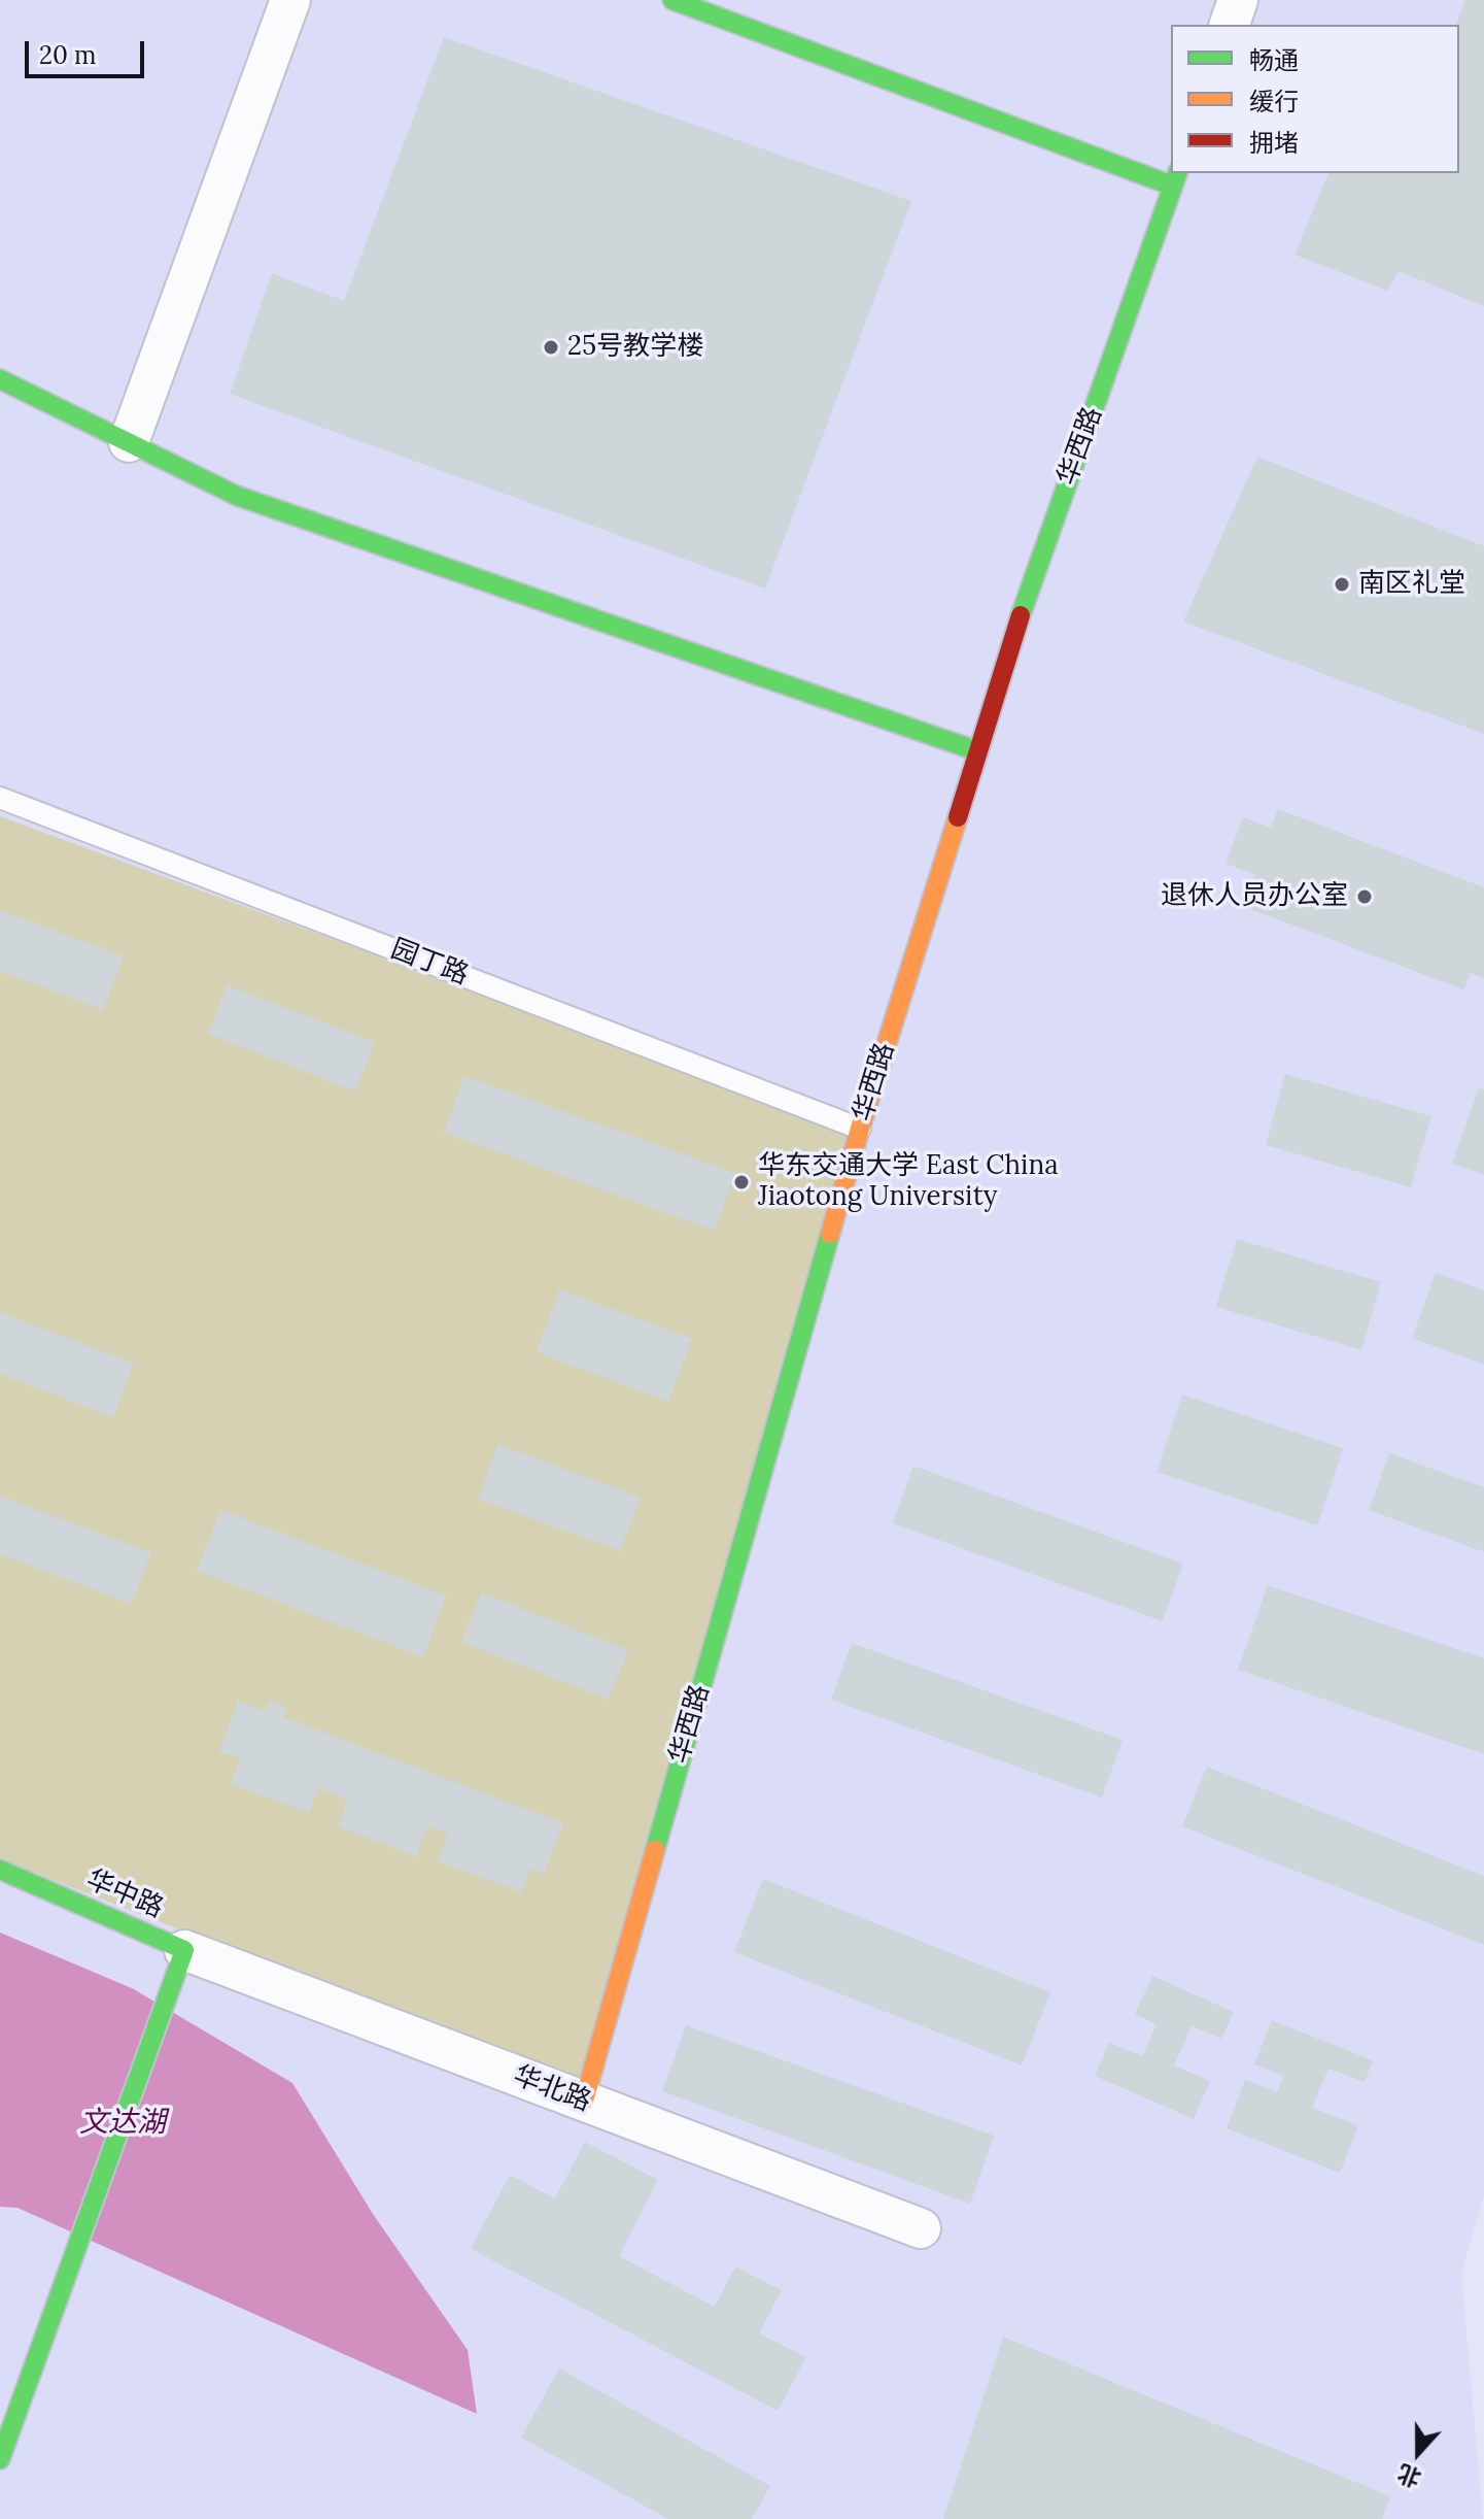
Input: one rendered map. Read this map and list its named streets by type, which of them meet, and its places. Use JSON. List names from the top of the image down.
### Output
{
  "streets": {
    "street": ["华西路", "华中路", "华北路"],
    "lane": ["园丁路"]
  },
  "crossings": [
    ["华西路", "园丁路"],
    ["华西路", "华北路"],
    ["华中路", "华北路"]
  ],
  "water": ["文达湖"],
  "places": [
    "25号教学楼",
    "南区礼堂",
    "退休人员办公室",
    "华东交通大学 East China Jiaotong University"
  ],
  "legend": ["畅通", "缓行", "拥堵"],
  "scale_bar": "20 m",
  "north": "bottom"
}
